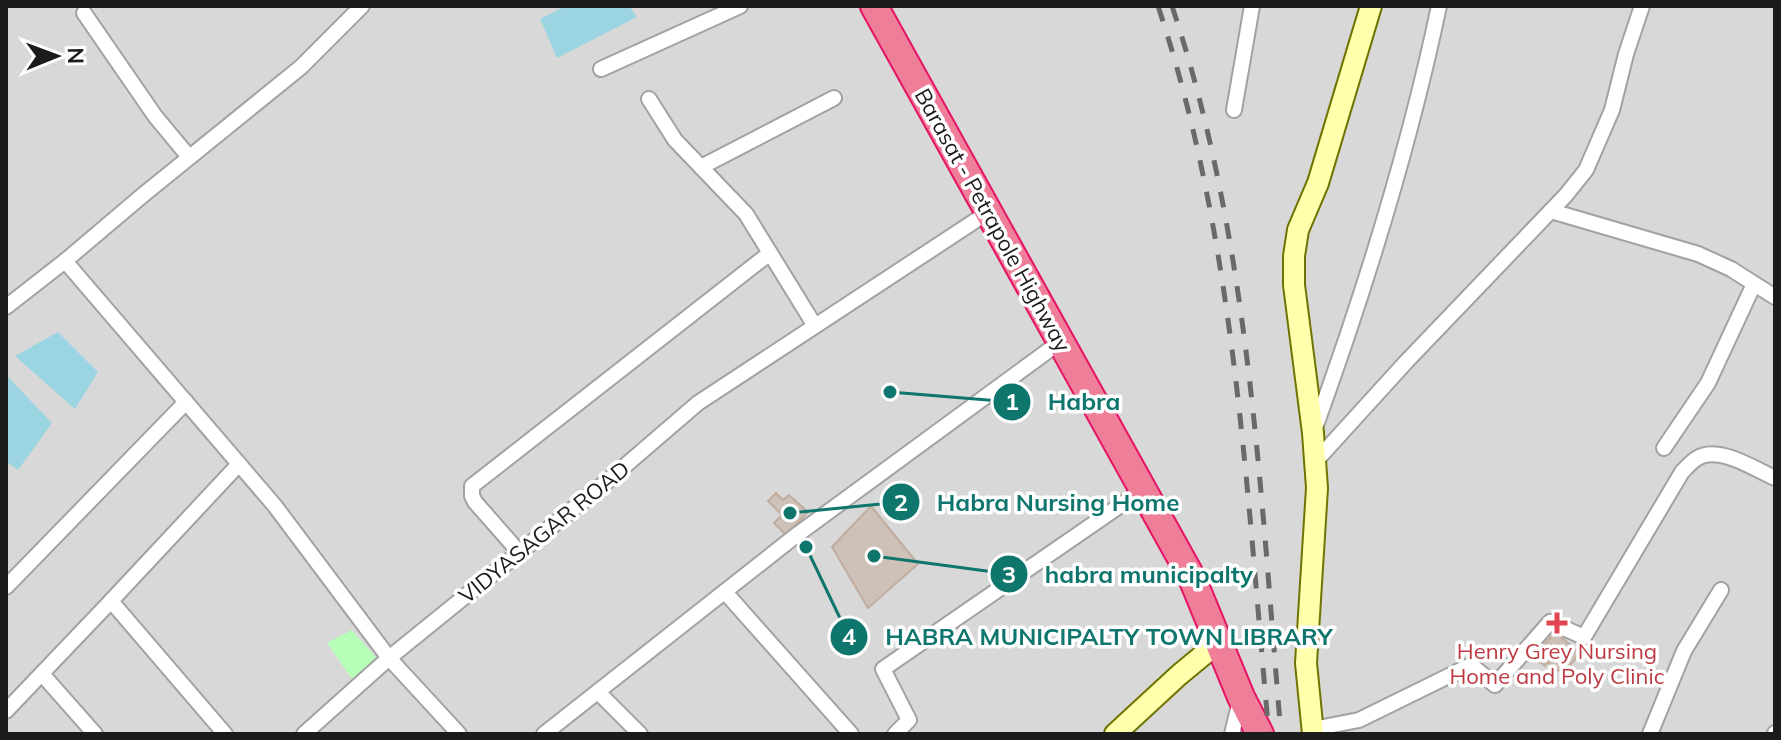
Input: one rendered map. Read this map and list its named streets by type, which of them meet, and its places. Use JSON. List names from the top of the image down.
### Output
{
  "streets": {
    "highway": ["Barasat - Petrapole Highway"],
    "street": ["VIDYASAGAR ROAD"]
  },
  "crossings": [
    ["Barasat - Petrapole Highway", "VIDYASAGAR ROAD"]
  ],
  "places": {
    "other": [
      "Habra",
      "Habra Nursing Home",
      "HABRA MUNICIPALTY TOWN LIBRARY",
      "habra municipalty"
    ],
    "health": ["Henry Grey Nursing Home and Poly Clinic"]
  },
  "north": "right"
}
